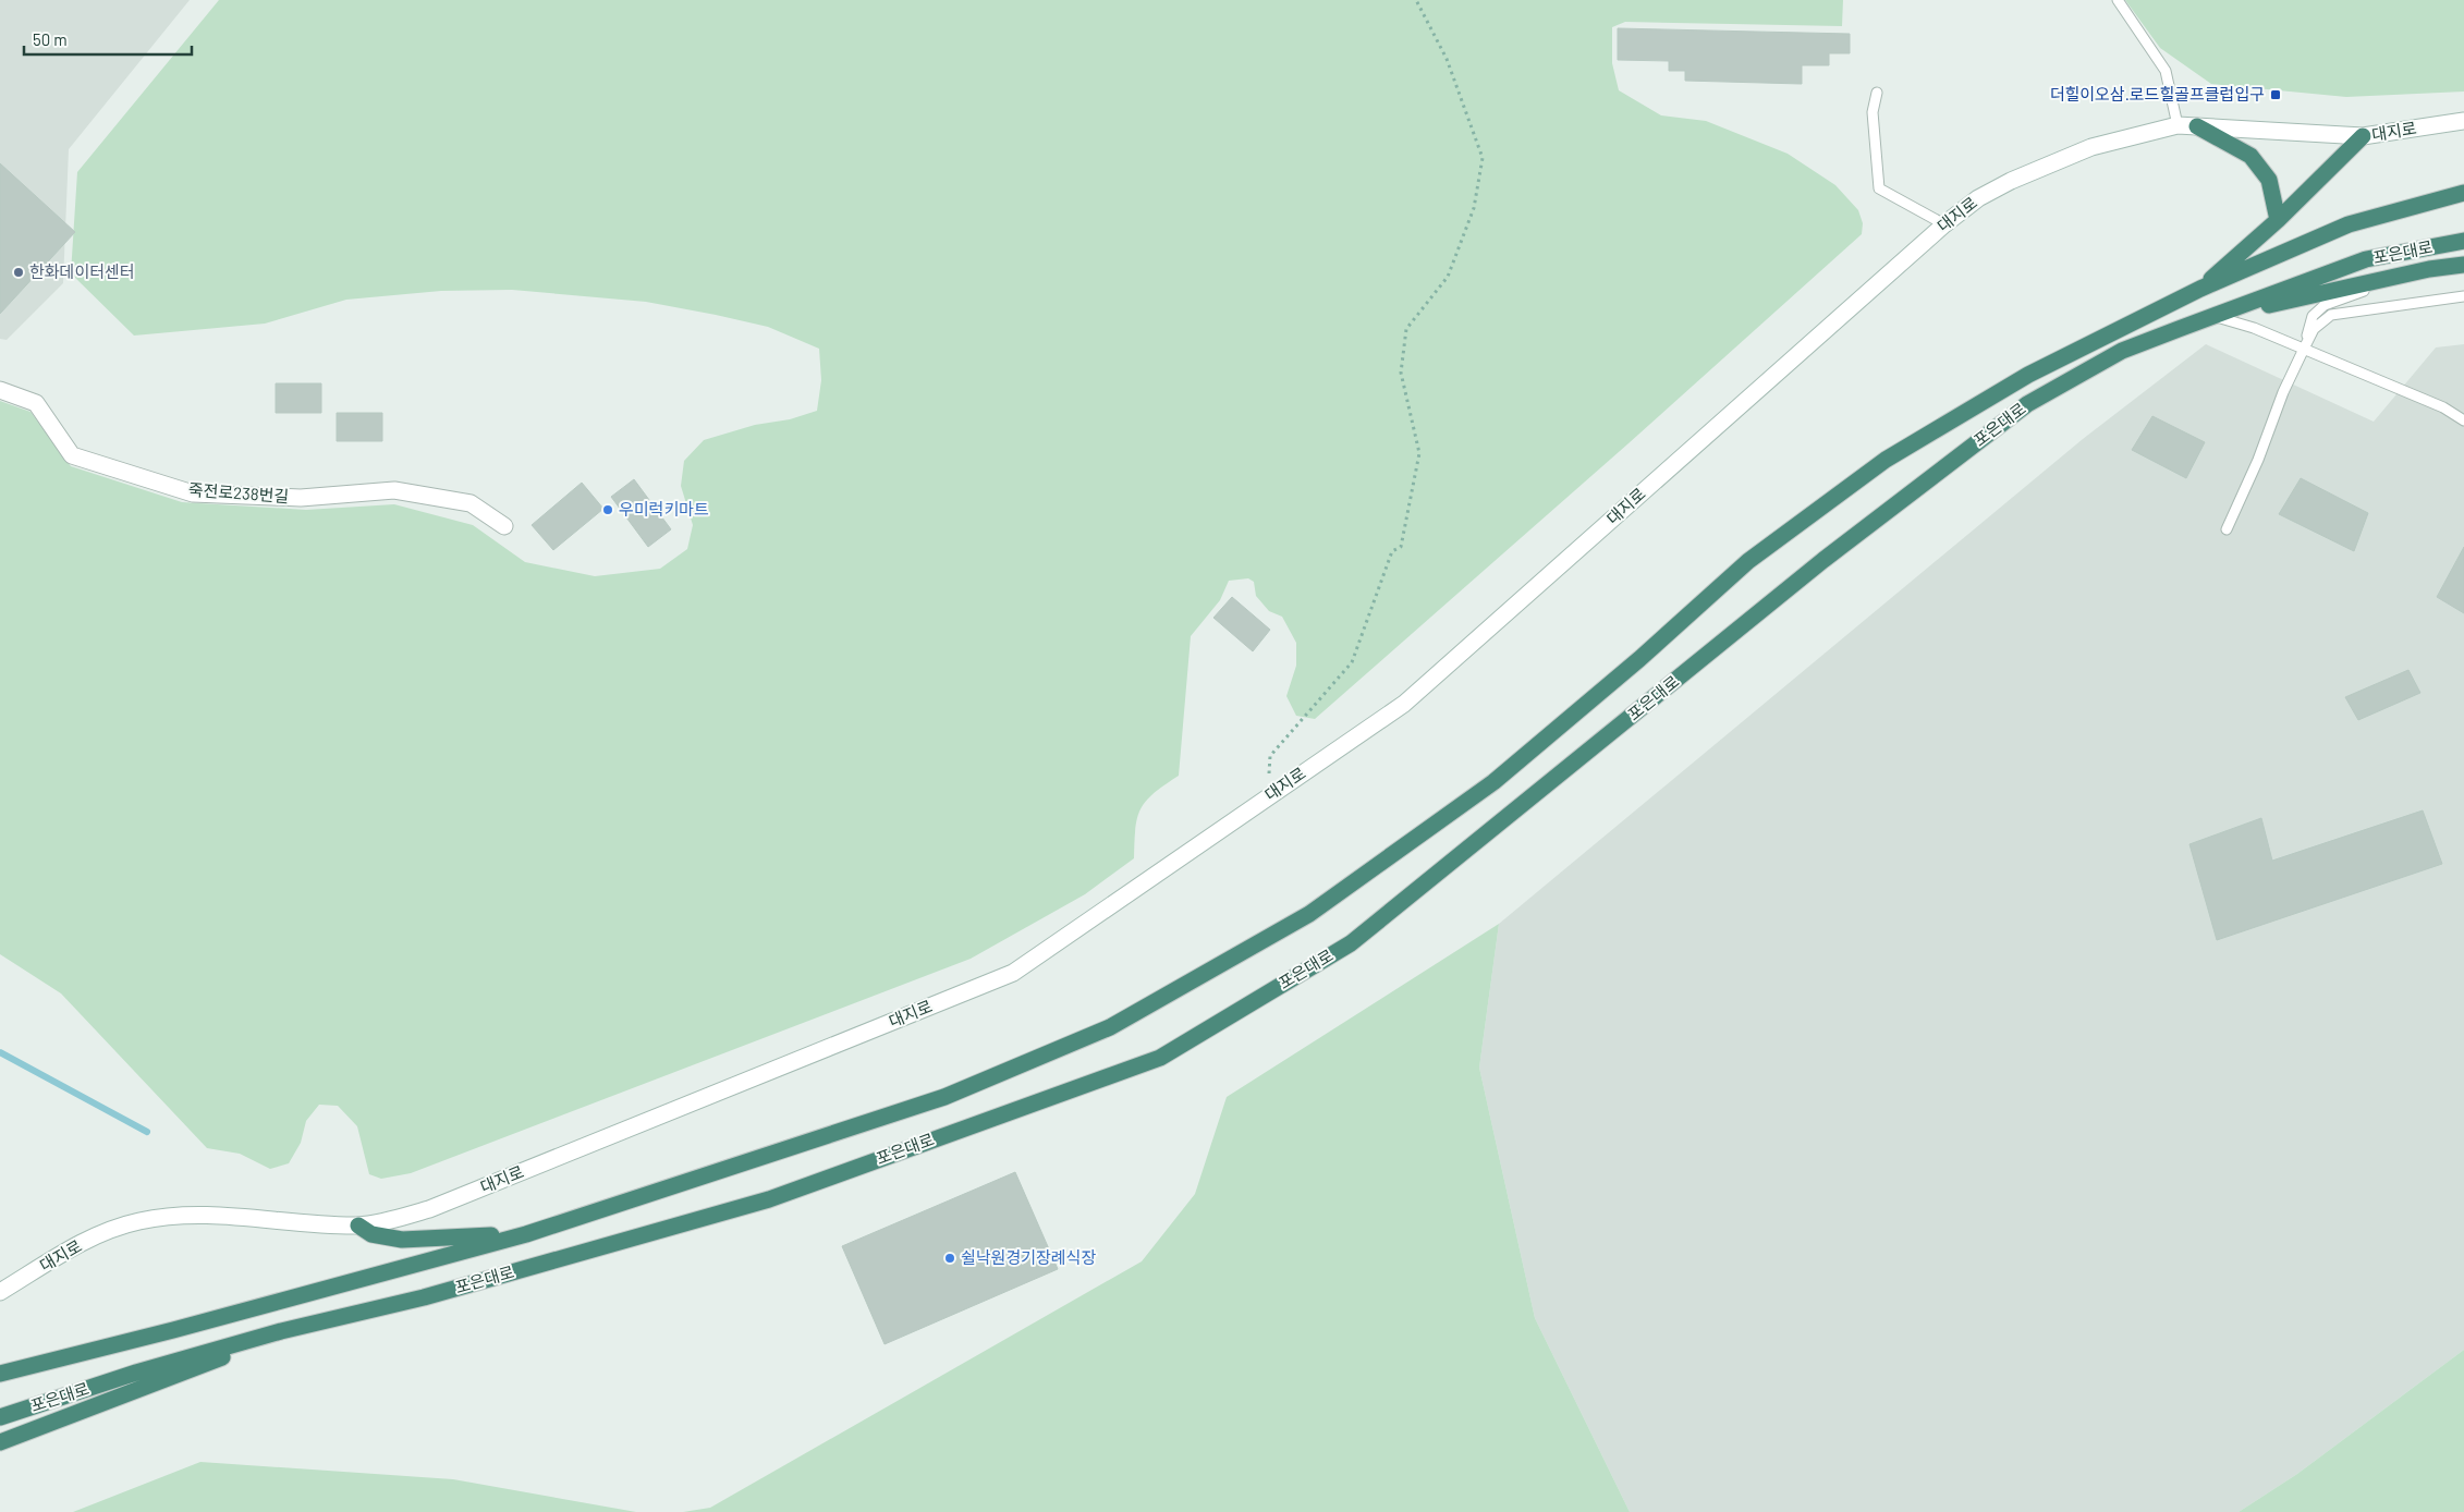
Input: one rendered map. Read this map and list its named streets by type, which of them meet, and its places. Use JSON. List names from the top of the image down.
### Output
{
  "streets": {
    "highway": ["포은대로"],
    "main road": ["대지로", "죽전로238번길"]
  },
  "places": {
    "transit": ["더힐이오삼.로드힐골프클럽입구"],
    "other": ["한화데이터센터", "우미럭키마트", "쉴낙원경기장례식장"]
  },
  "scale_bar": "50 m"
}
